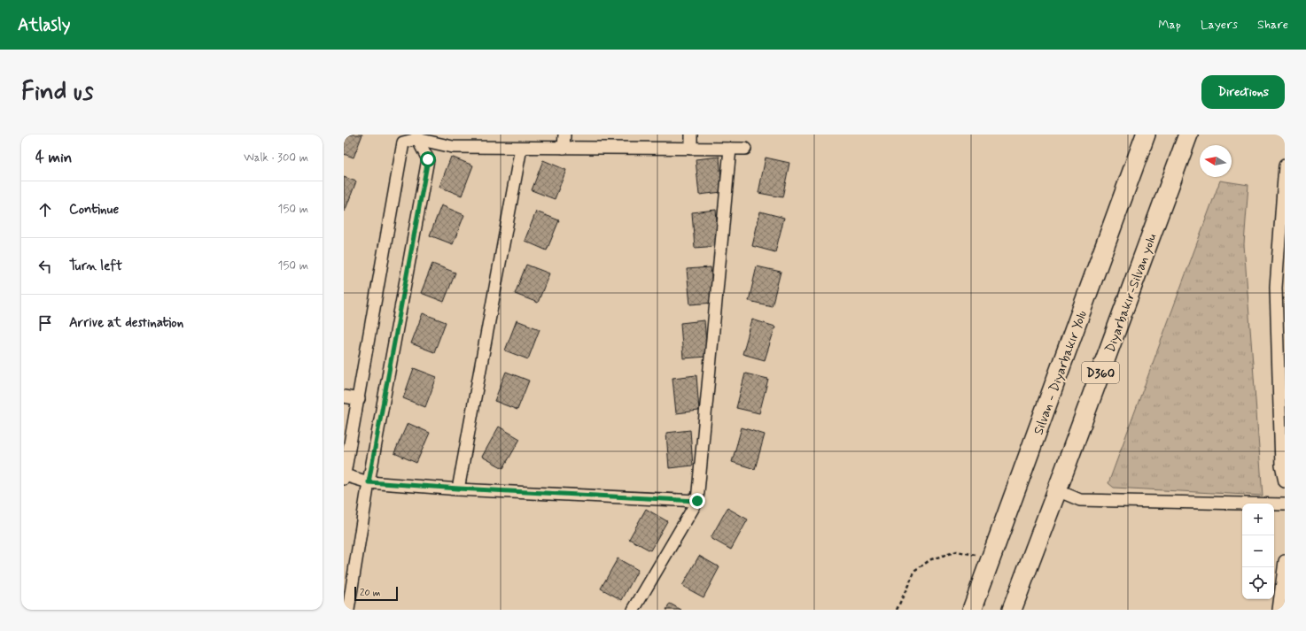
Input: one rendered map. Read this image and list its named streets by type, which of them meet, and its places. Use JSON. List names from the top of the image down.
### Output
{
  "streets": {
    "highway": ["Diyarbakır-Silvan yolu", "Silvan - Diyarbakır Yolu", "D360"]
  },
  "scale_bar": "20 m",
  "north": "left",
  "page": {
    "header": "Atlasly",
    "nav": ["Map", "Layers", "Share"],
    "buttons": "Directions",
    "title": "Find us",
    "heading": ["4 min", "Walk · 300 m"],
    "list": [
      ["Continue", "150 m"],
      ["Turn left", "150 m"],
      "Arrive at destination"
    ],
    "map_buttons": ["+", "−"],
    "scale": "20 m"
  }
}
